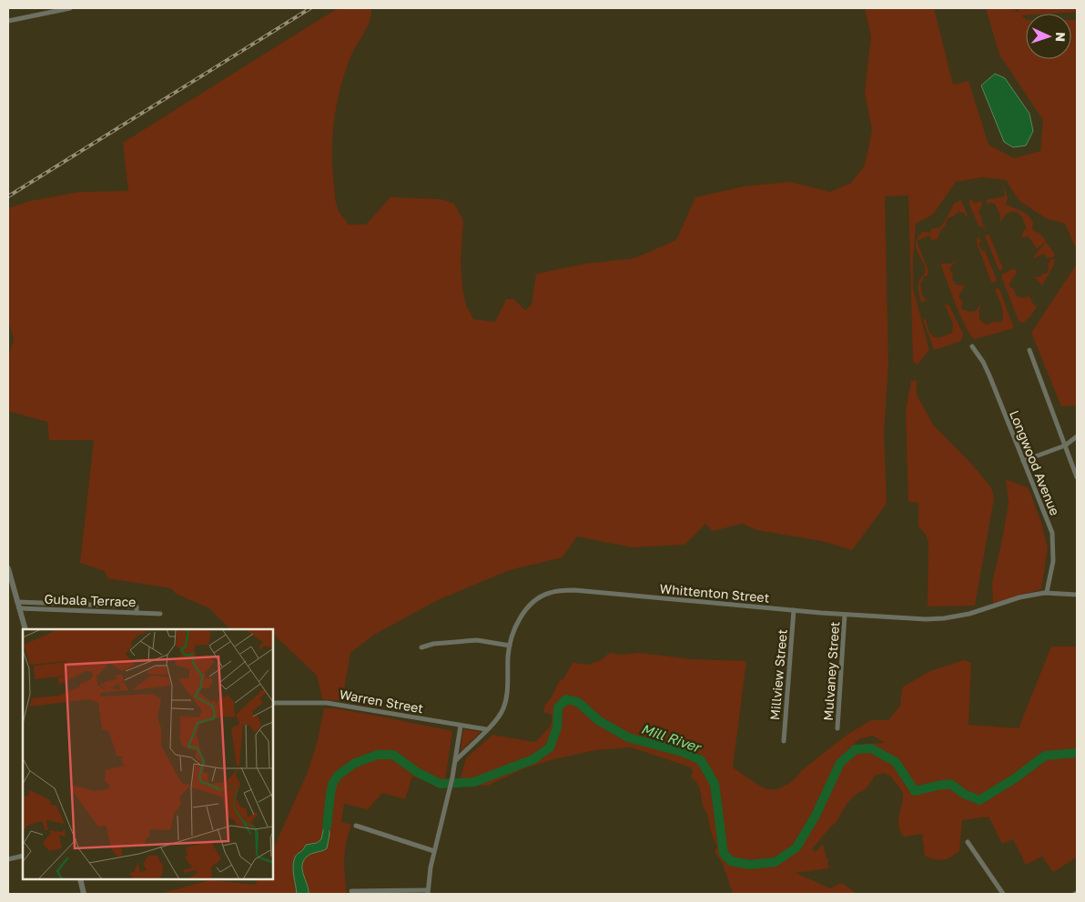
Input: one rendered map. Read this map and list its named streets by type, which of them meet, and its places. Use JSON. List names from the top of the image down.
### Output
{
  "streets": {
    "street": [
      "Longwood Avenue",
      "Whittenton Street",
      "Gubala Terrace",
      "Mulvaney Street",
      "Millview Street",
      "Warren Street"
    ]
  },
  "crossings": [
    ["Longwood Avenue", "Whittenton Street"],
    ["Whittenton Street", "Mulvaney Street"],
    ["Whittenton Street", "Millview Street"],
    ["Whittenton Street", "Warren Street"]
  ],
  "water": ["Mill River"],
  "north": "right"
}
